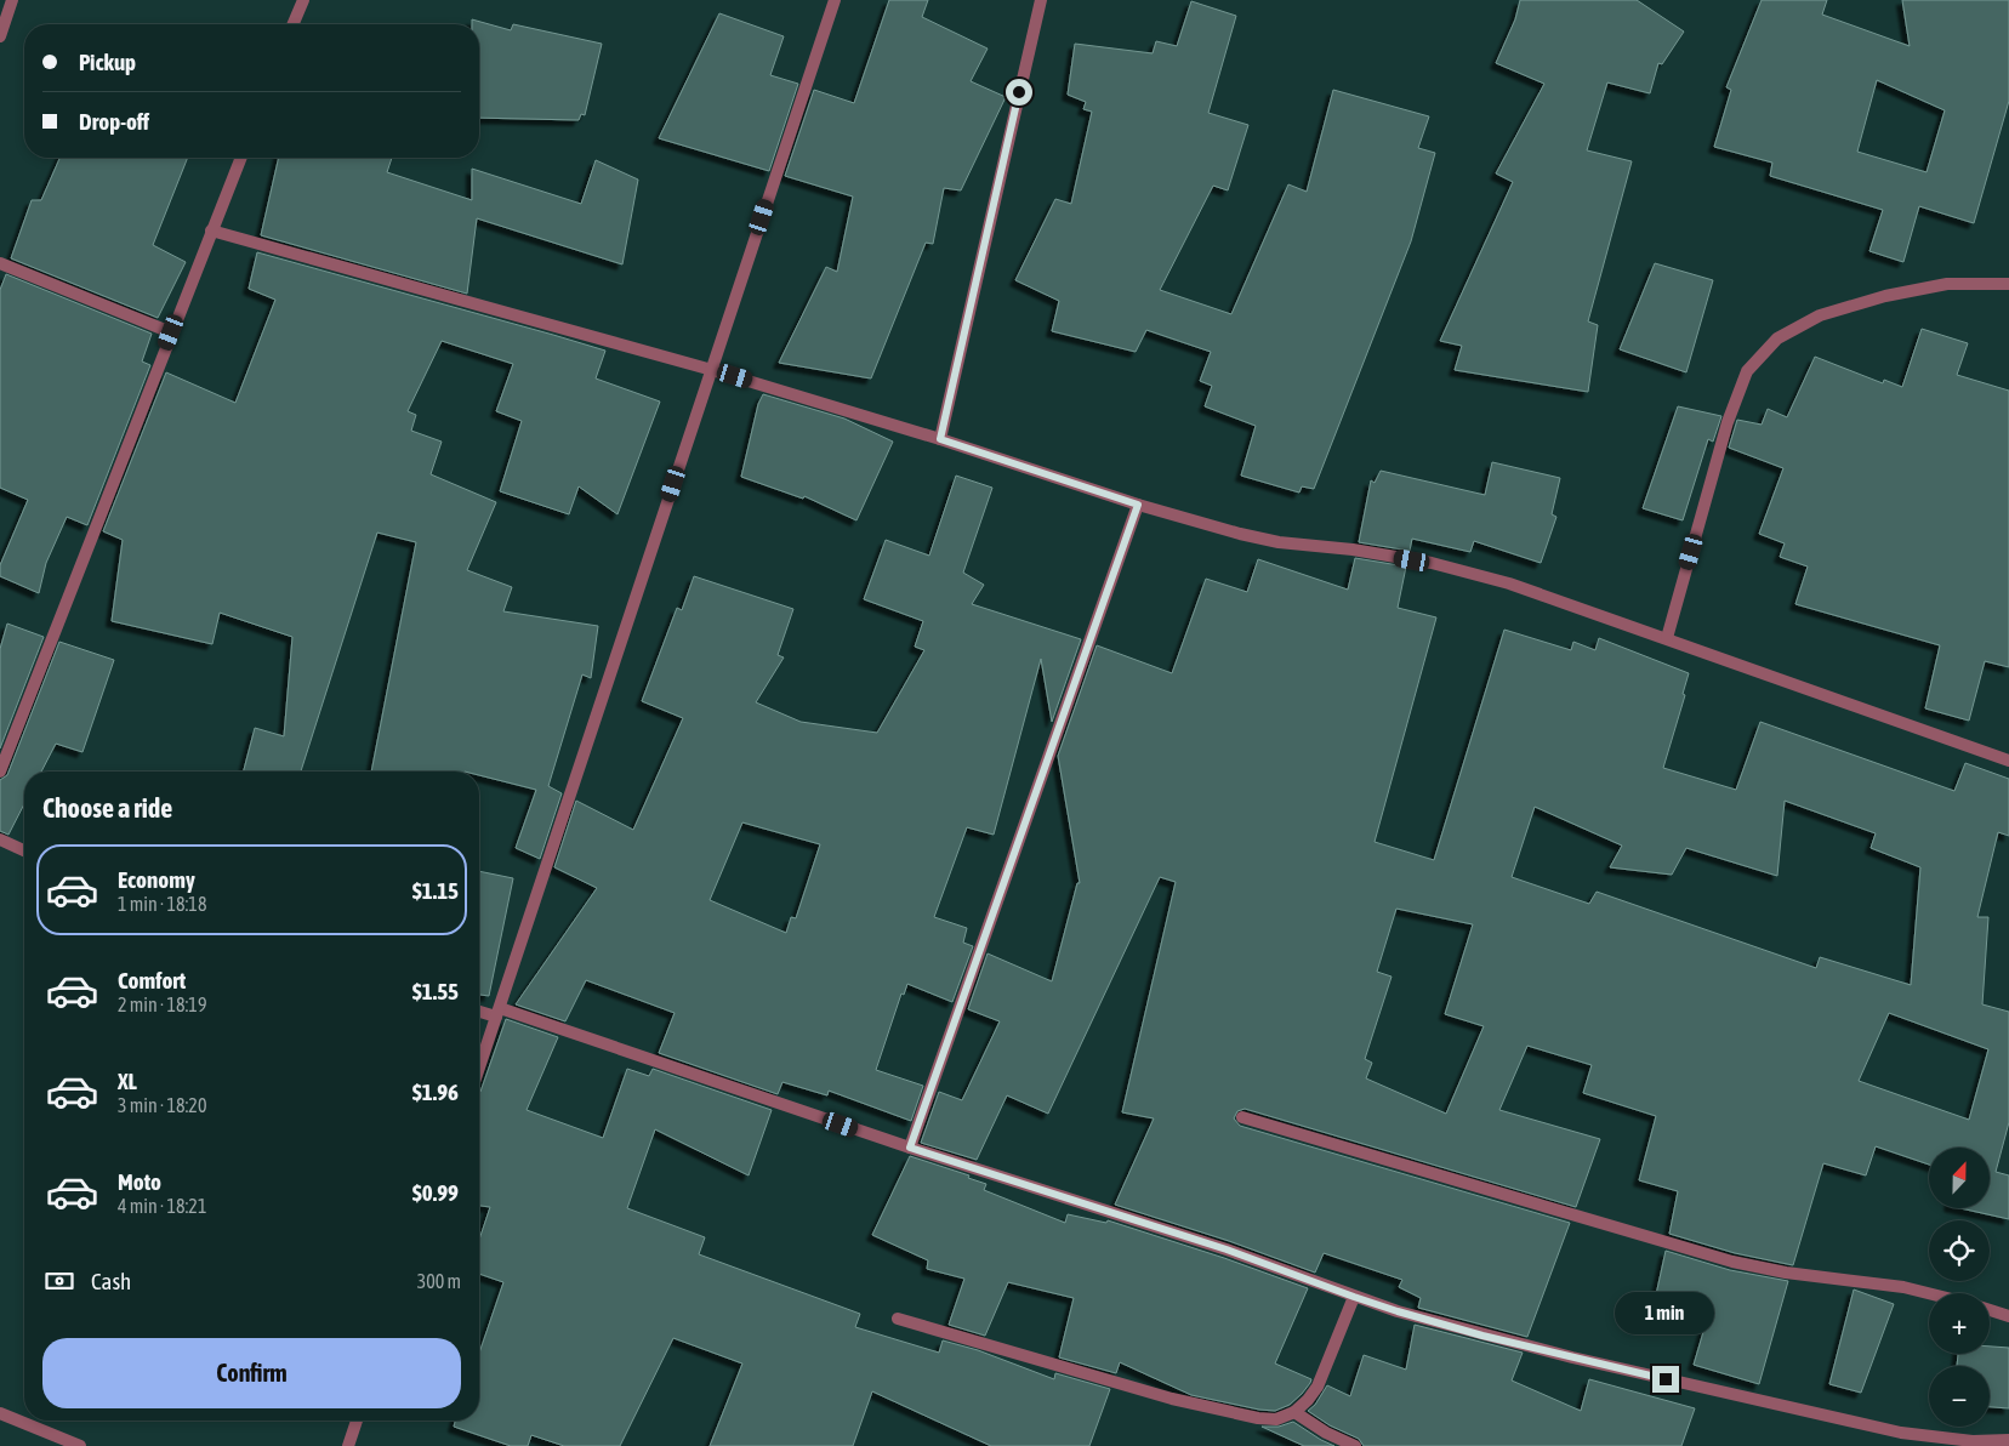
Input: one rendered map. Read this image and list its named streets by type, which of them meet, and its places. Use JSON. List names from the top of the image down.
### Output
{
  "north": "top",
  "page": {
    "banner": ["Pickup", "Drop-off"],
    "heading": "Choose a ride",
    "list": [
      {
        "name": "Economy",
        "note": "1 min · 18:18",
        "value": "$1.15"
      },
      {
        "name": "Comfort",
        "note": "2 min · 18:19",
        "value": "$1.55"
      },
      {
        "name": "XL",
        "note": "3 min · 18:20",
        "value": "$1.96"
      },
      {
        "name": "Moto",
        "note": "4 min · 18:21",
        "value": "$0.99"
      }
    ],
    "map_buttons": ["+", "−"],
    "pay": ["Cash", "300 m"],
    "bubble": "1 min",
    "buttons": "Confirm"
  }
}
